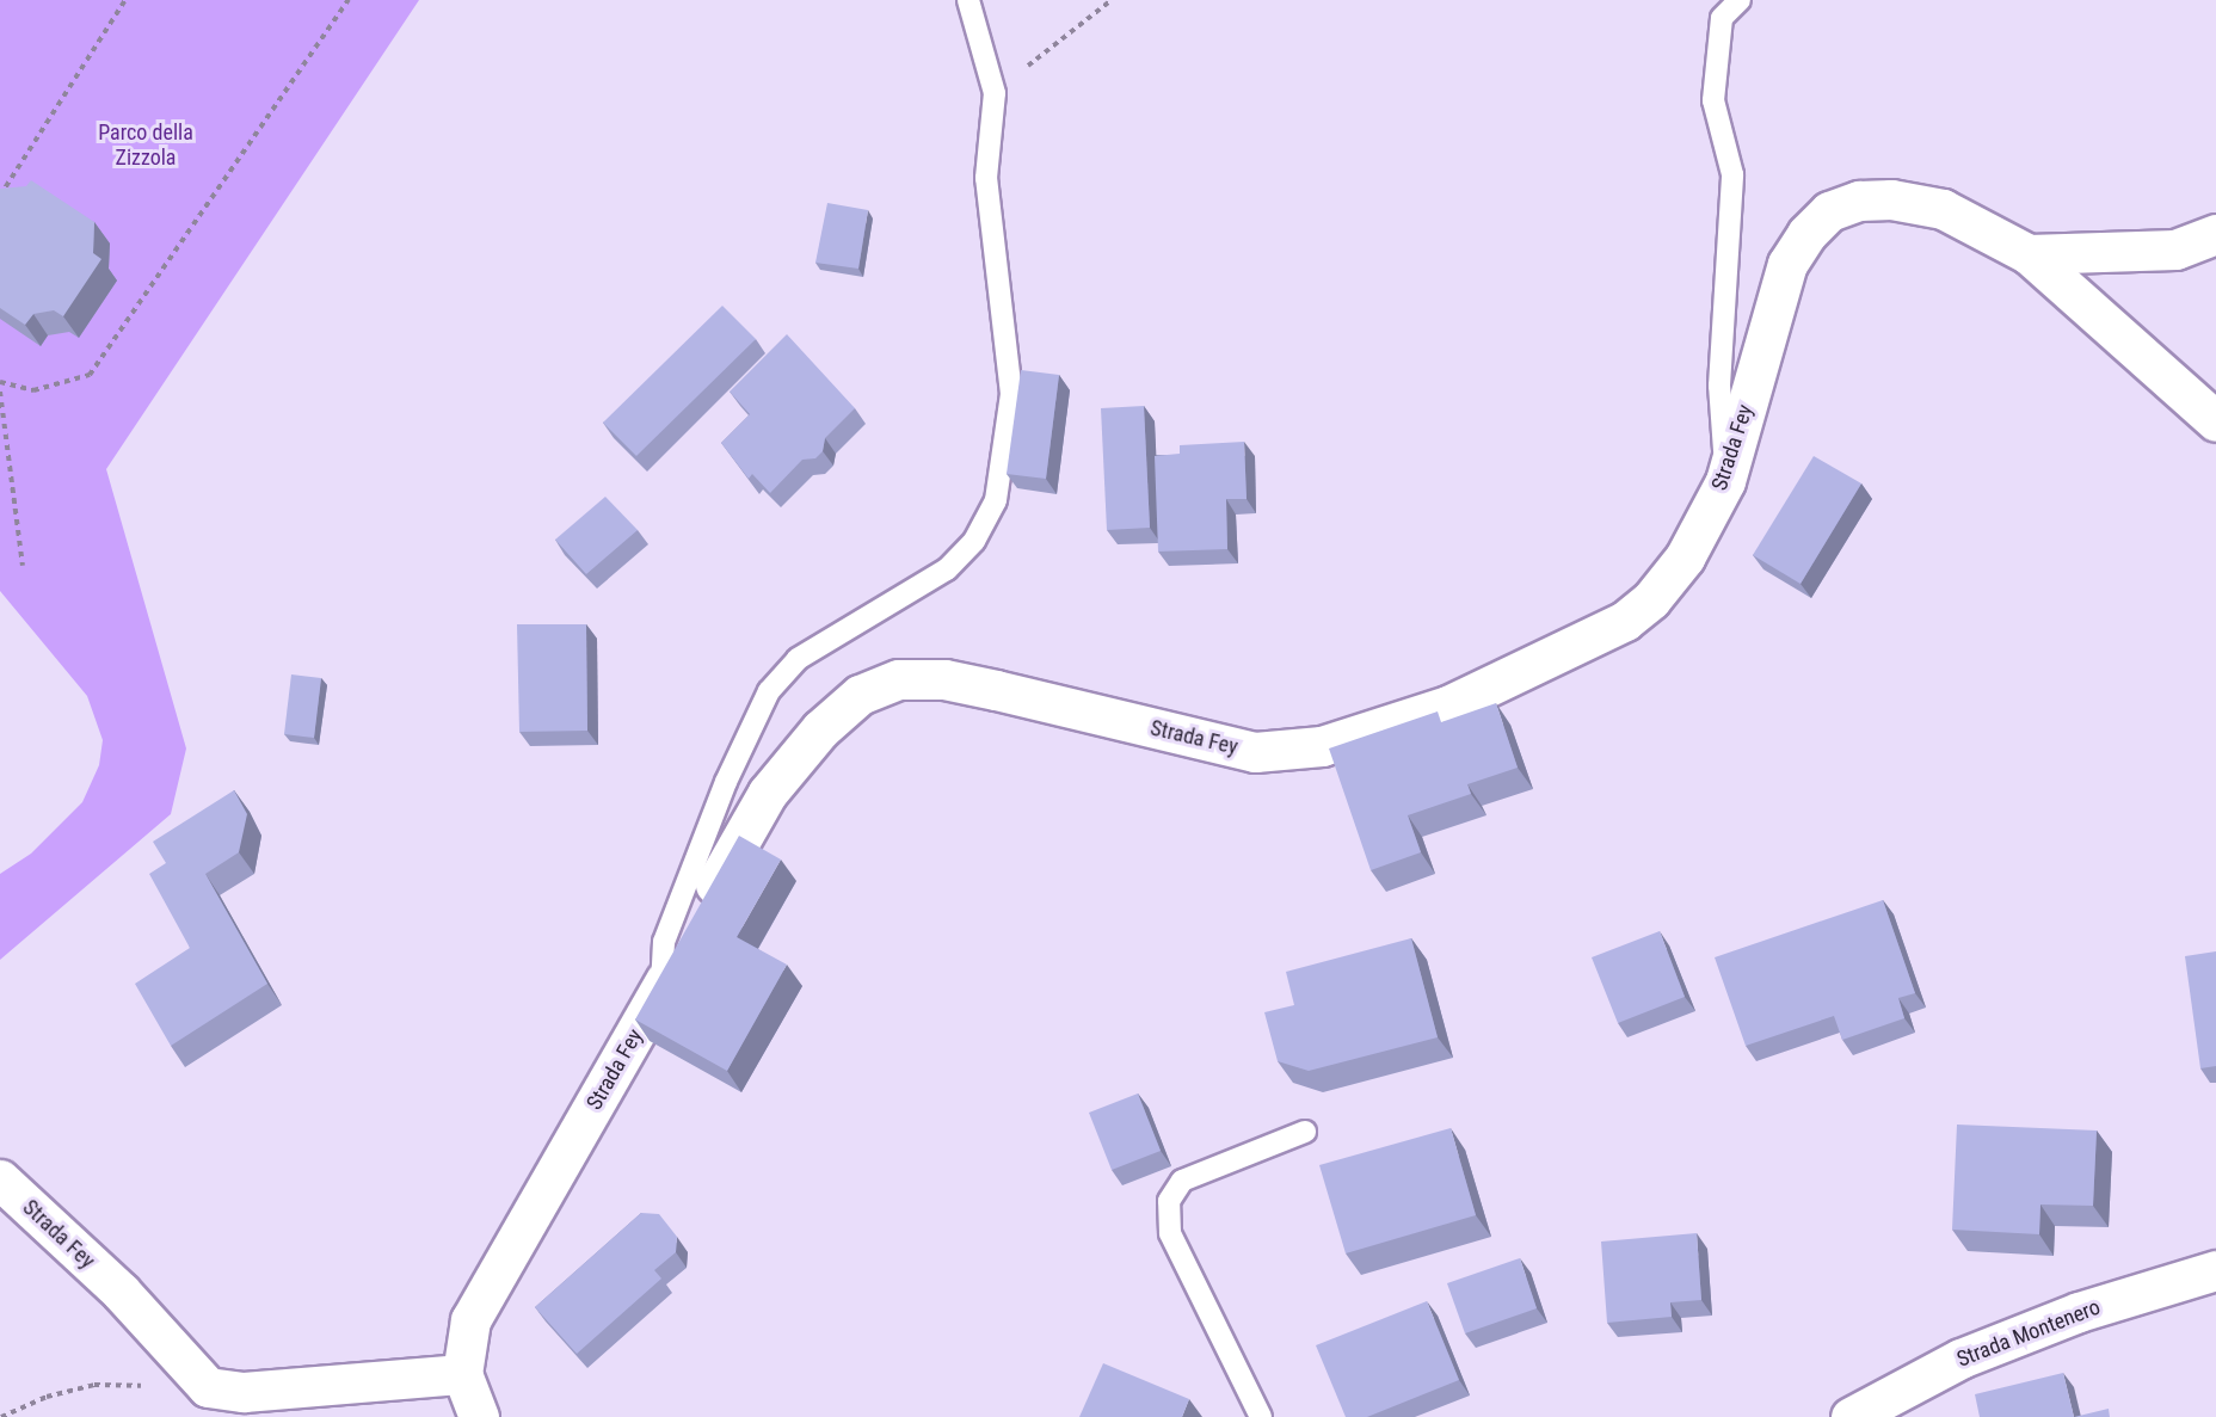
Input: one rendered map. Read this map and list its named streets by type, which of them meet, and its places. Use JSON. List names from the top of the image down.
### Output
{
  "streets": {
    "street": ["Strada Fey", "Strada Montenero"]
  },
  "parks": ["Parco della Zizzola"]
}
